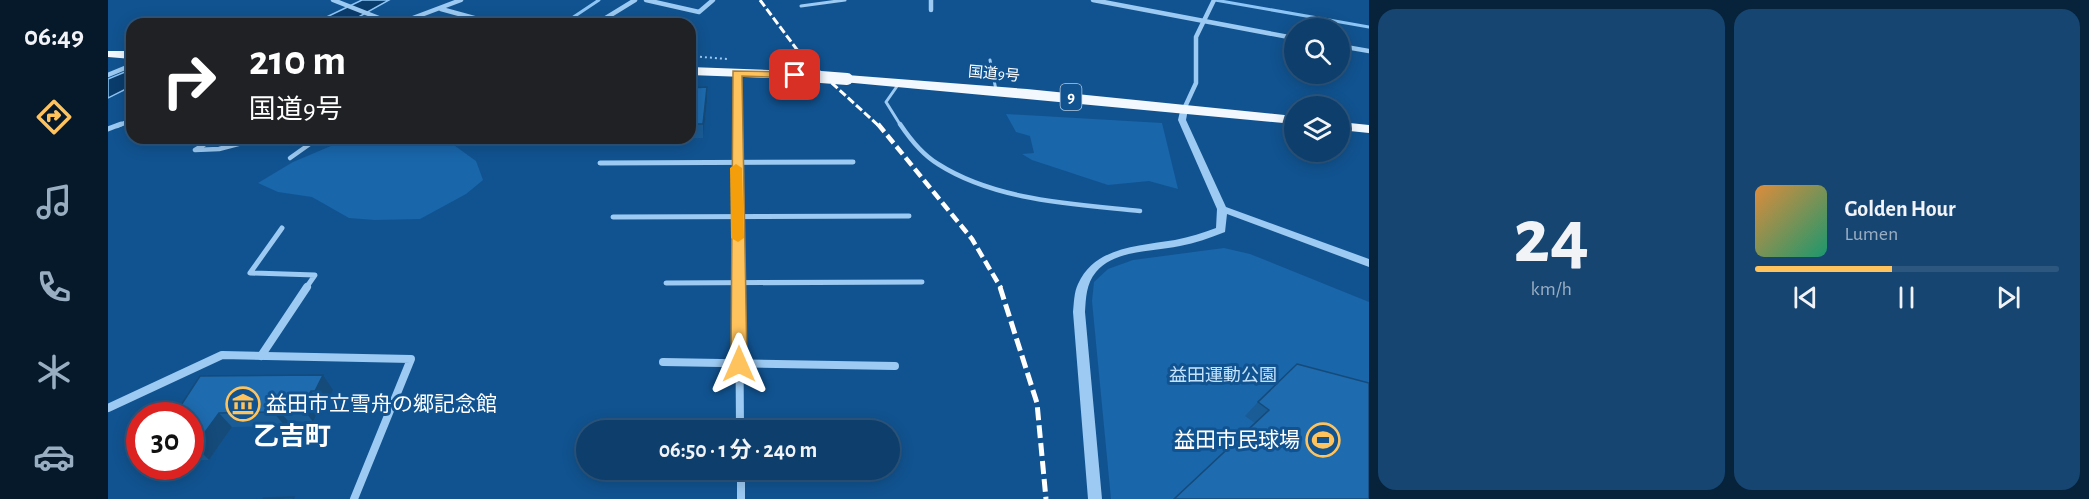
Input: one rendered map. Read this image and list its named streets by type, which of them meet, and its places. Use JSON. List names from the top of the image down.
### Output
{
  "streets": {
    "highway": ["国道9号", "9"]
  },
  "districts": ["乙吉町"],
  "parks": ["益田運動公園"],
  "places": {
    "museum": ["益田市立雪舟の郷記念館"],
    "sports": ["益田市民球場"]
  },
  "page": {
    "tabs": "06:49",
    "tile": ["24", "km/h"],
    "turn": ["210 m", "国道9号"],
    "song": ["Golden Hour", "Lumen"],
    "limit": "30",
    "trip": "06:50 · 1 分 · 240 m"
  }
}
